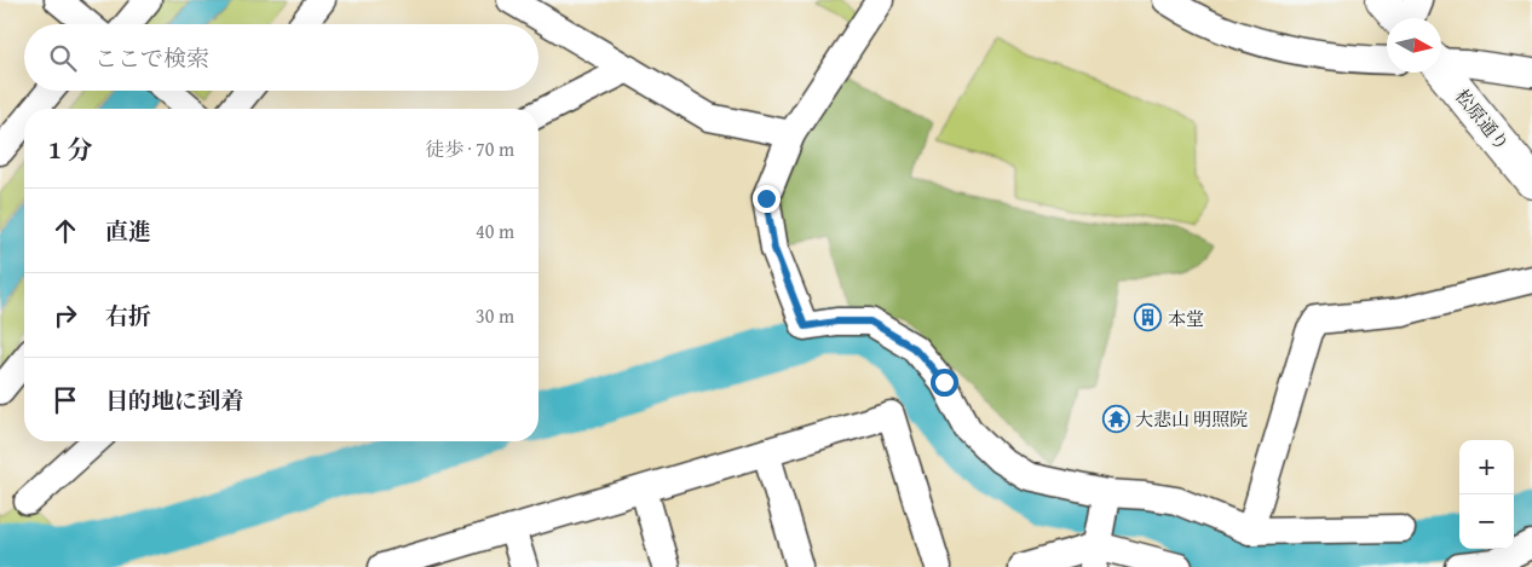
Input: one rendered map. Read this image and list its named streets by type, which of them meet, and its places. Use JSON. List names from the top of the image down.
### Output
{
  "streets": {
    "main road": ["松原通り"]
  },
  "places": {
    "building": ["本堂"],
    "temple": ["大悲山 明照院"]
  },
  "north": "right",
  "page": {
    "search": "ここで検索",
    "heading": ["1 分", "徒歩 · 70 m"],
    "list": [
      ["直進", "40 m"],
      ["右折", "30 m"],
      "目的地に到着"
    ],
    "map_buttons": ["+", "−"]
  }
}
